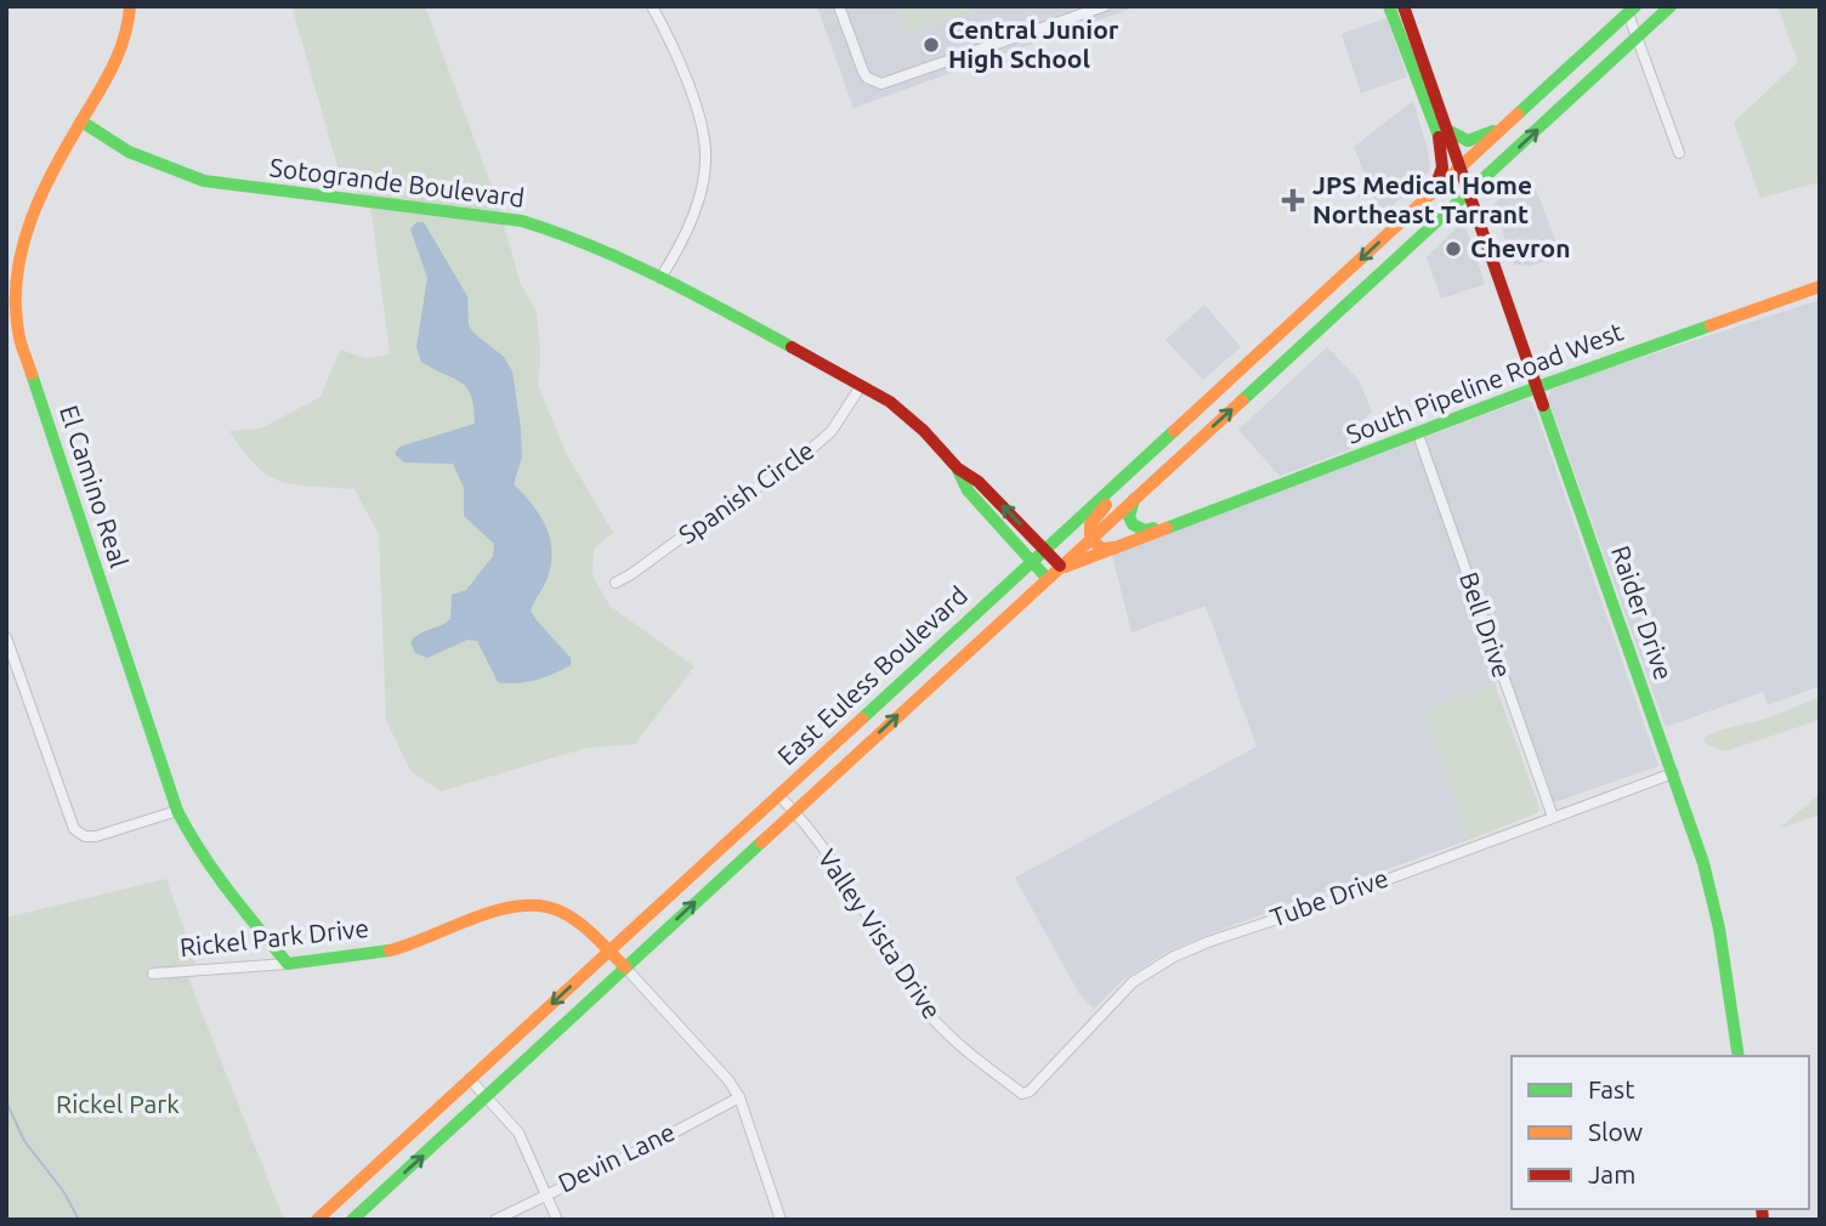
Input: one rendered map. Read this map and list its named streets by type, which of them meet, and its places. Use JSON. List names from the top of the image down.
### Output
{
  "streets": {
    "main road": [
      "Sotogrande Boulevard",
      "South Pipeline Road West",
      "El Camino Real",
      "Raider Drive",
      "East Euless Boulevard",
      "Rickel Park Drive"
    ],
    "street": [
      "Spanish Circle",
      "Bell Drive",
      "Tube Drive",
      "Valley Vista Drive",
      "Devin Lane"
    ]
  },
  "crossings": [
    ["Sotogrande Boulevard", "South Pipeline Road West"],
    ["Sotogrande Boulevard", "El Camino Real"],
    ["Sotogrande Boulevard", "Spanish Circle"],
    ["Sotogrande Boulevard", "East Euless Boulevard"],
    ["South Pipeline Road West", "Raider Drive"],
    ["South Pipeline Road West", "Bell Drive"],
    ["South Pipeline Road West", "East Euless Boulevard"],
    ["El Camino Real", "Rickel Park Drive"],
    ["Raider Drive", "East Euless Boulevard"],
    ["Raider Drive", "Tube Drive"],
    ["Bell Drive", "Tube Drive"],
    ["East Euless Boulevard", "Valley Vista Drive"],
    ["East Euless Boulevard", "Rickel Park Drive"],
    ["Tube Drive", "Valley Vista Drive"]
  ],
  "parks": ["Rickel Park"],
  "places": {
    "other": ["Central Junior High School", "Chevron"],
    "health": ["JPS Medical Home Northeast Tarrant"]
  },
  "legend": ["Fast", "Slow", "Jam"]
}
